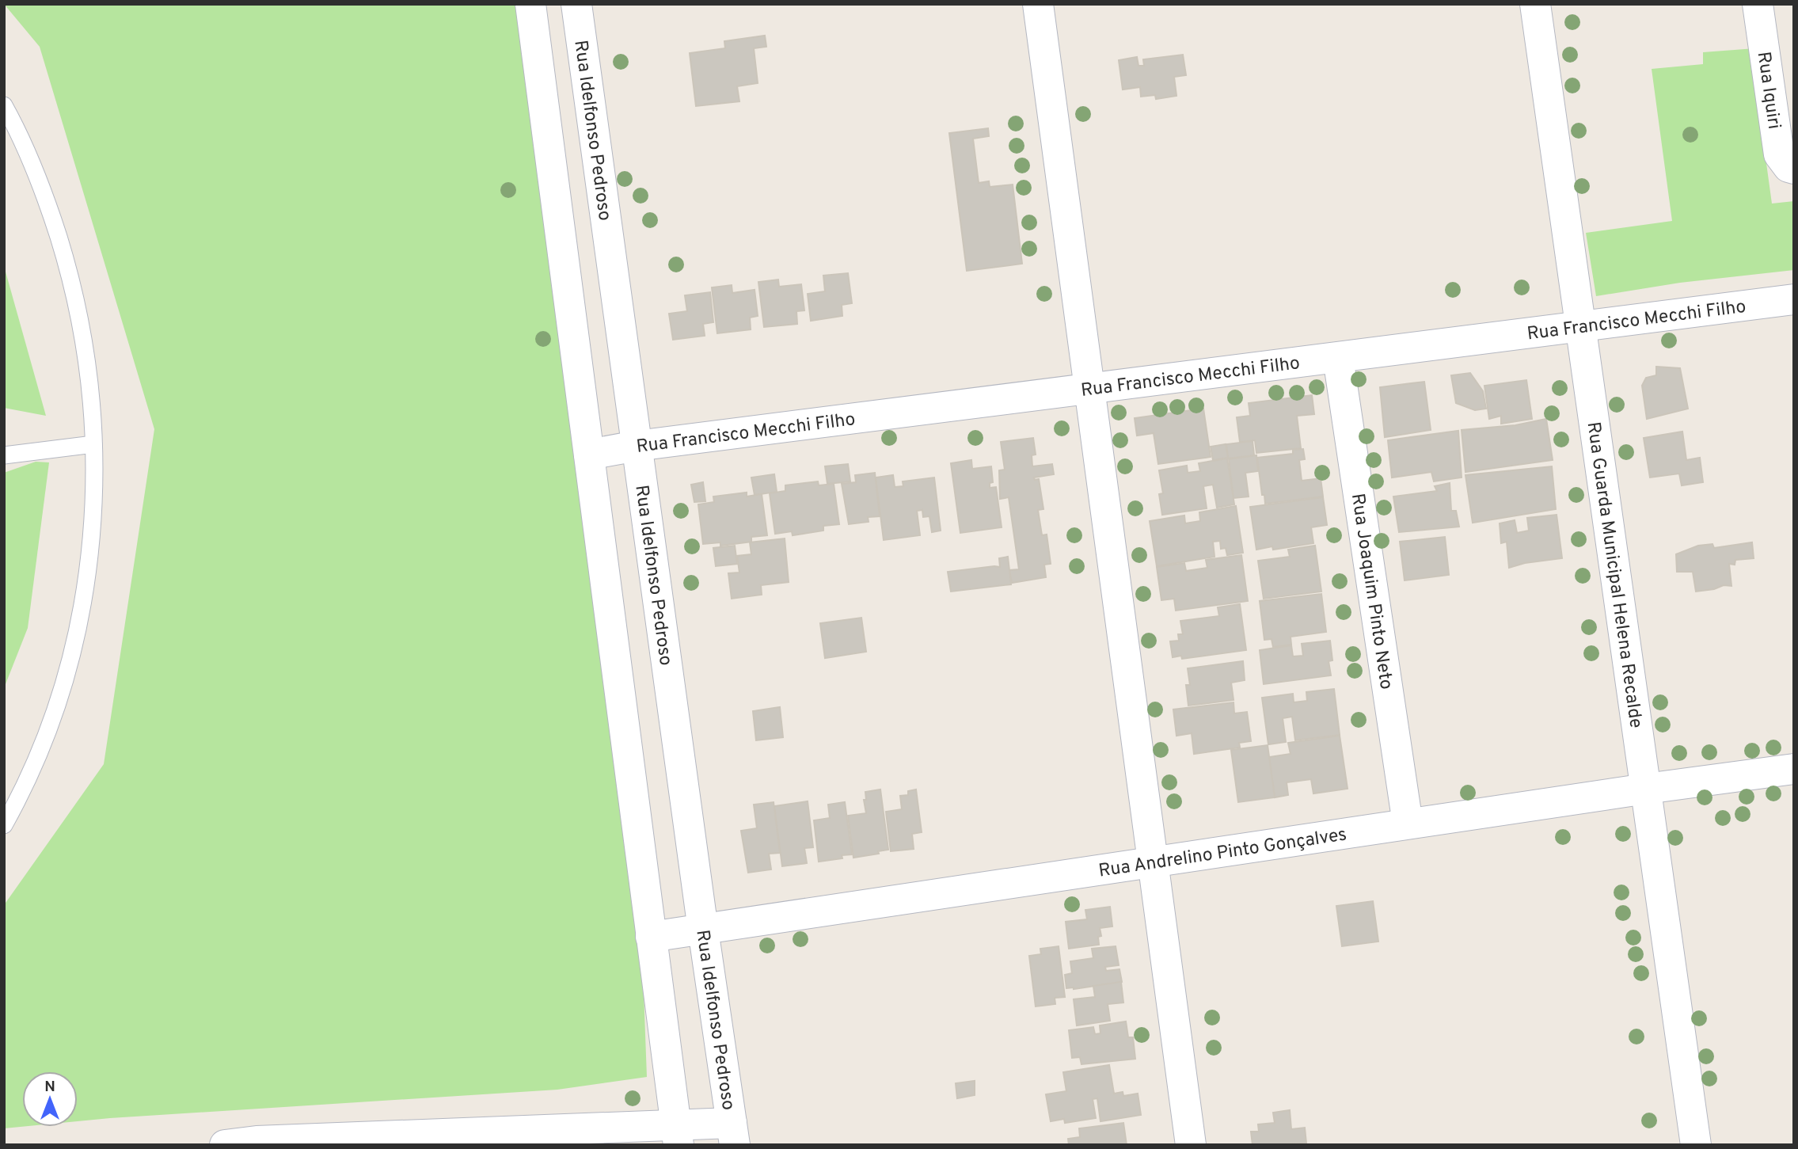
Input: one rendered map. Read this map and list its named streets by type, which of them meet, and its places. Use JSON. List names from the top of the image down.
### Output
{
  "streets": {
    "street": [
      "Rua Iquiri",
      "Rua Idelfonso Pedroso",
      "Rua Francisco Mecchi Filho",
      "Rua Guarda Municipal Helena Recalde",
      "Rua Joaquim Pinto Neto",
      "Rua Andrelino Pinto Gonçalves"
    ]
  },
  "crossings": [
    ["Rua Idelfonso Pedroso", "Rua Francisco Mecchi Filho"],
    ["Rua Idelfonso Pedroso", "Rua Andrelino Pinto Gonçalves"],
    ["Rua Francisco Mecchi Filho", "Rua Guarda Municipal Helena Recalde"],
    ["Rua Francisco Mecchi Filho", "Rua Joaquim Pinto Neto"],
    ["Rua Guarda Municipal Helena Recalde", "Rua Andrelino Pinto Gonçalves"],
    ["Rua Joaquim Pinto Neto", "Rua Andrelino Pinto Gonçalves"]
  ],
  "north": "top"
}
